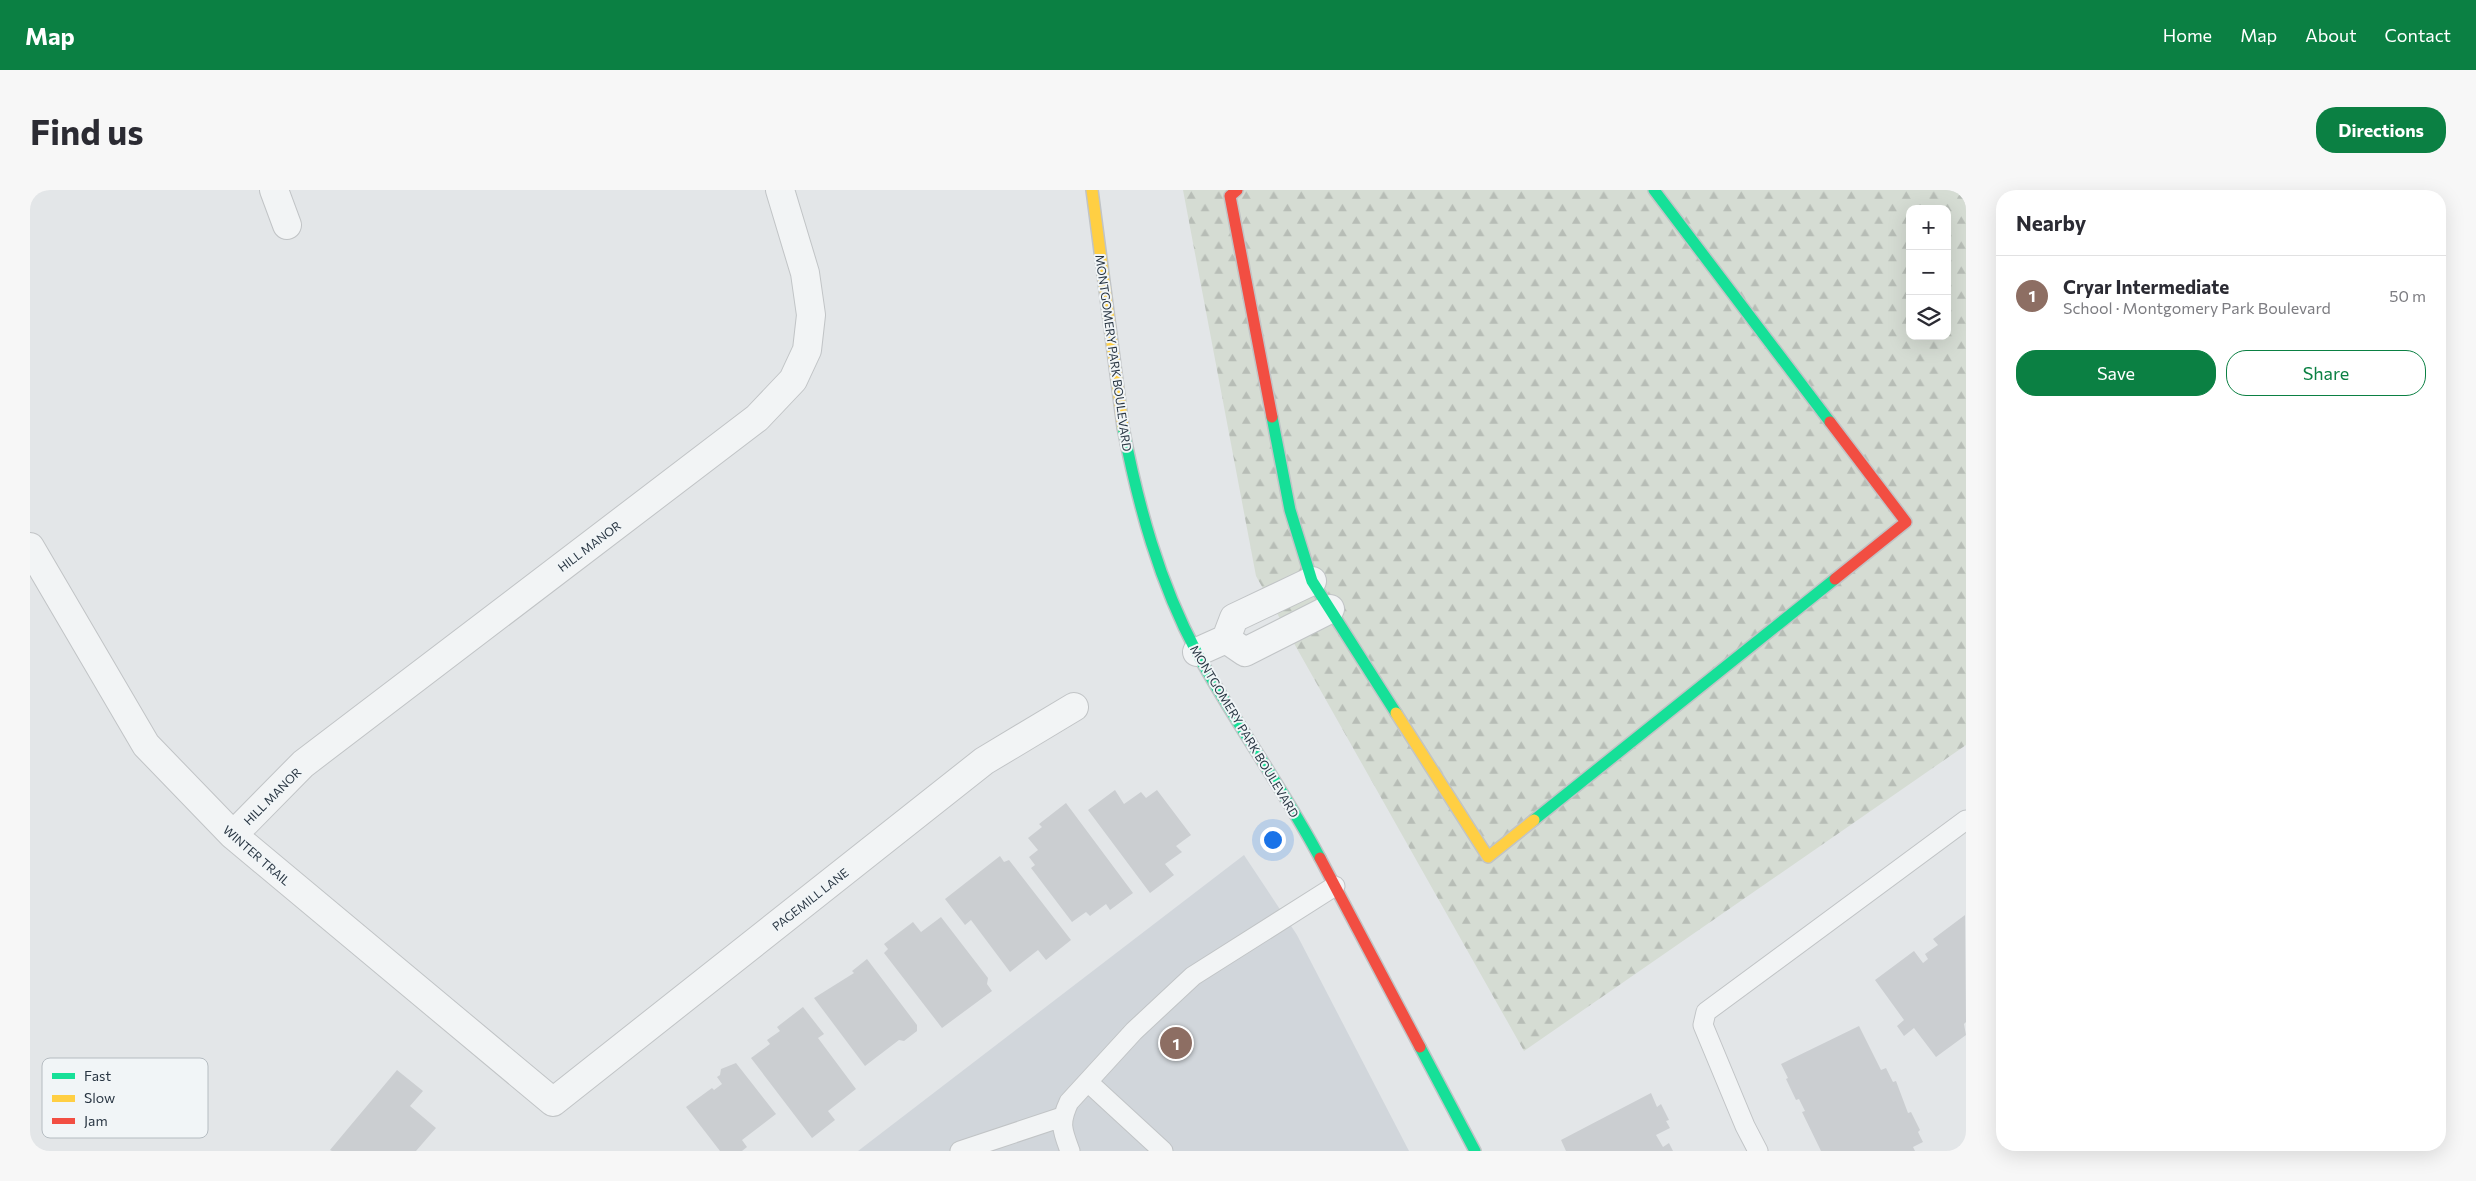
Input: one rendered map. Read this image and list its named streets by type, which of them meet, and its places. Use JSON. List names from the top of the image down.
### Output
{
  "streets": {
    "street": [
      "MONTGOMERY PARK BOULEVARD",
      "HILL MANOR",
      "WINTER TRAIL",
      "PAGEMILL LANE"
    ]
  },
  "crossings": [
    ["HILL MANOR", "WINTER TRAIL"],
    ["WINTER TRAIL", "PAGEMILL LANE"]
  ],
  "legend": ["Fast", "Slow", "Jam"],
  "page": {
    "header": "Map",
    "nav": [
      "Home",
      "Map",
      "About",
      "Contact"
    ],
    "buttons": [
      "Directions",
      ["Save", "Share"]
    ],
    "title": "Find us",
    "heading": "Nearby",
    "map_buttons": ["+", "−"],
    "list": [
      {
        "mark": "1",
        "name": "Cryar Intermediate",
        "note": "School · Montgomery Park Boulevard",
        "value": "50 m"
      }
    ],
    "pins": "1"
  }
}
